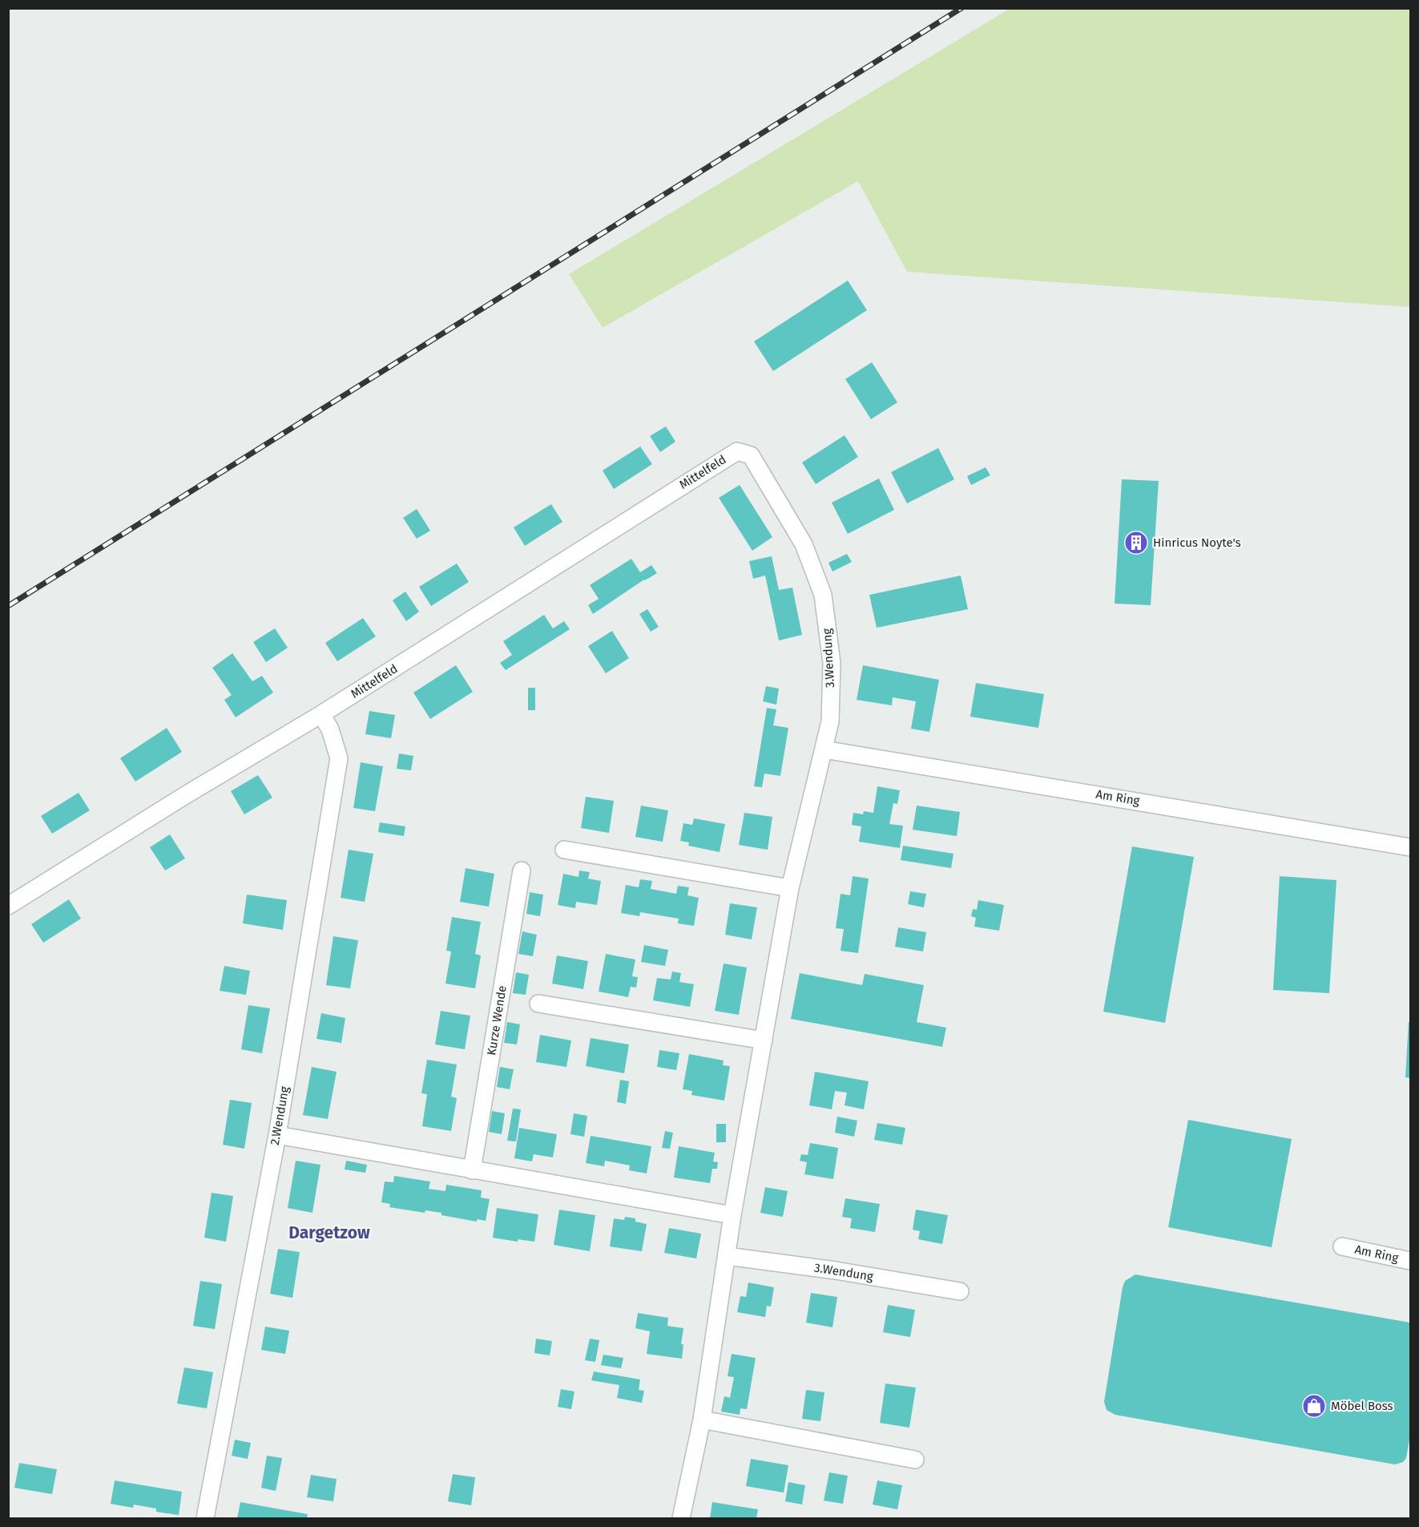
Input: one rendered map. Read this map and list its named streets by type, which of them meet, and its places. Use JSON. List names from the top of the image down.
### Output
{
  "streets": {
    "street": [
      "Mittelfeld",
      "3.Wendung",
      "Am Ring",
      "Kurze Wende",
      "2.Wendung"
    ]
  },
  "crossings": [
    ["Mittelfeld", "3.Wendung"],
    ["Mittelfeld", "2.Wendung"],
    ["3.Wendung", "Am Ring"]
  ],
  "districts": ["Dargetzow"],
  "places": {
    "building": ["Hinricus Noyte's"],
    "shop": ["Möbel Boss"]
  }
}
